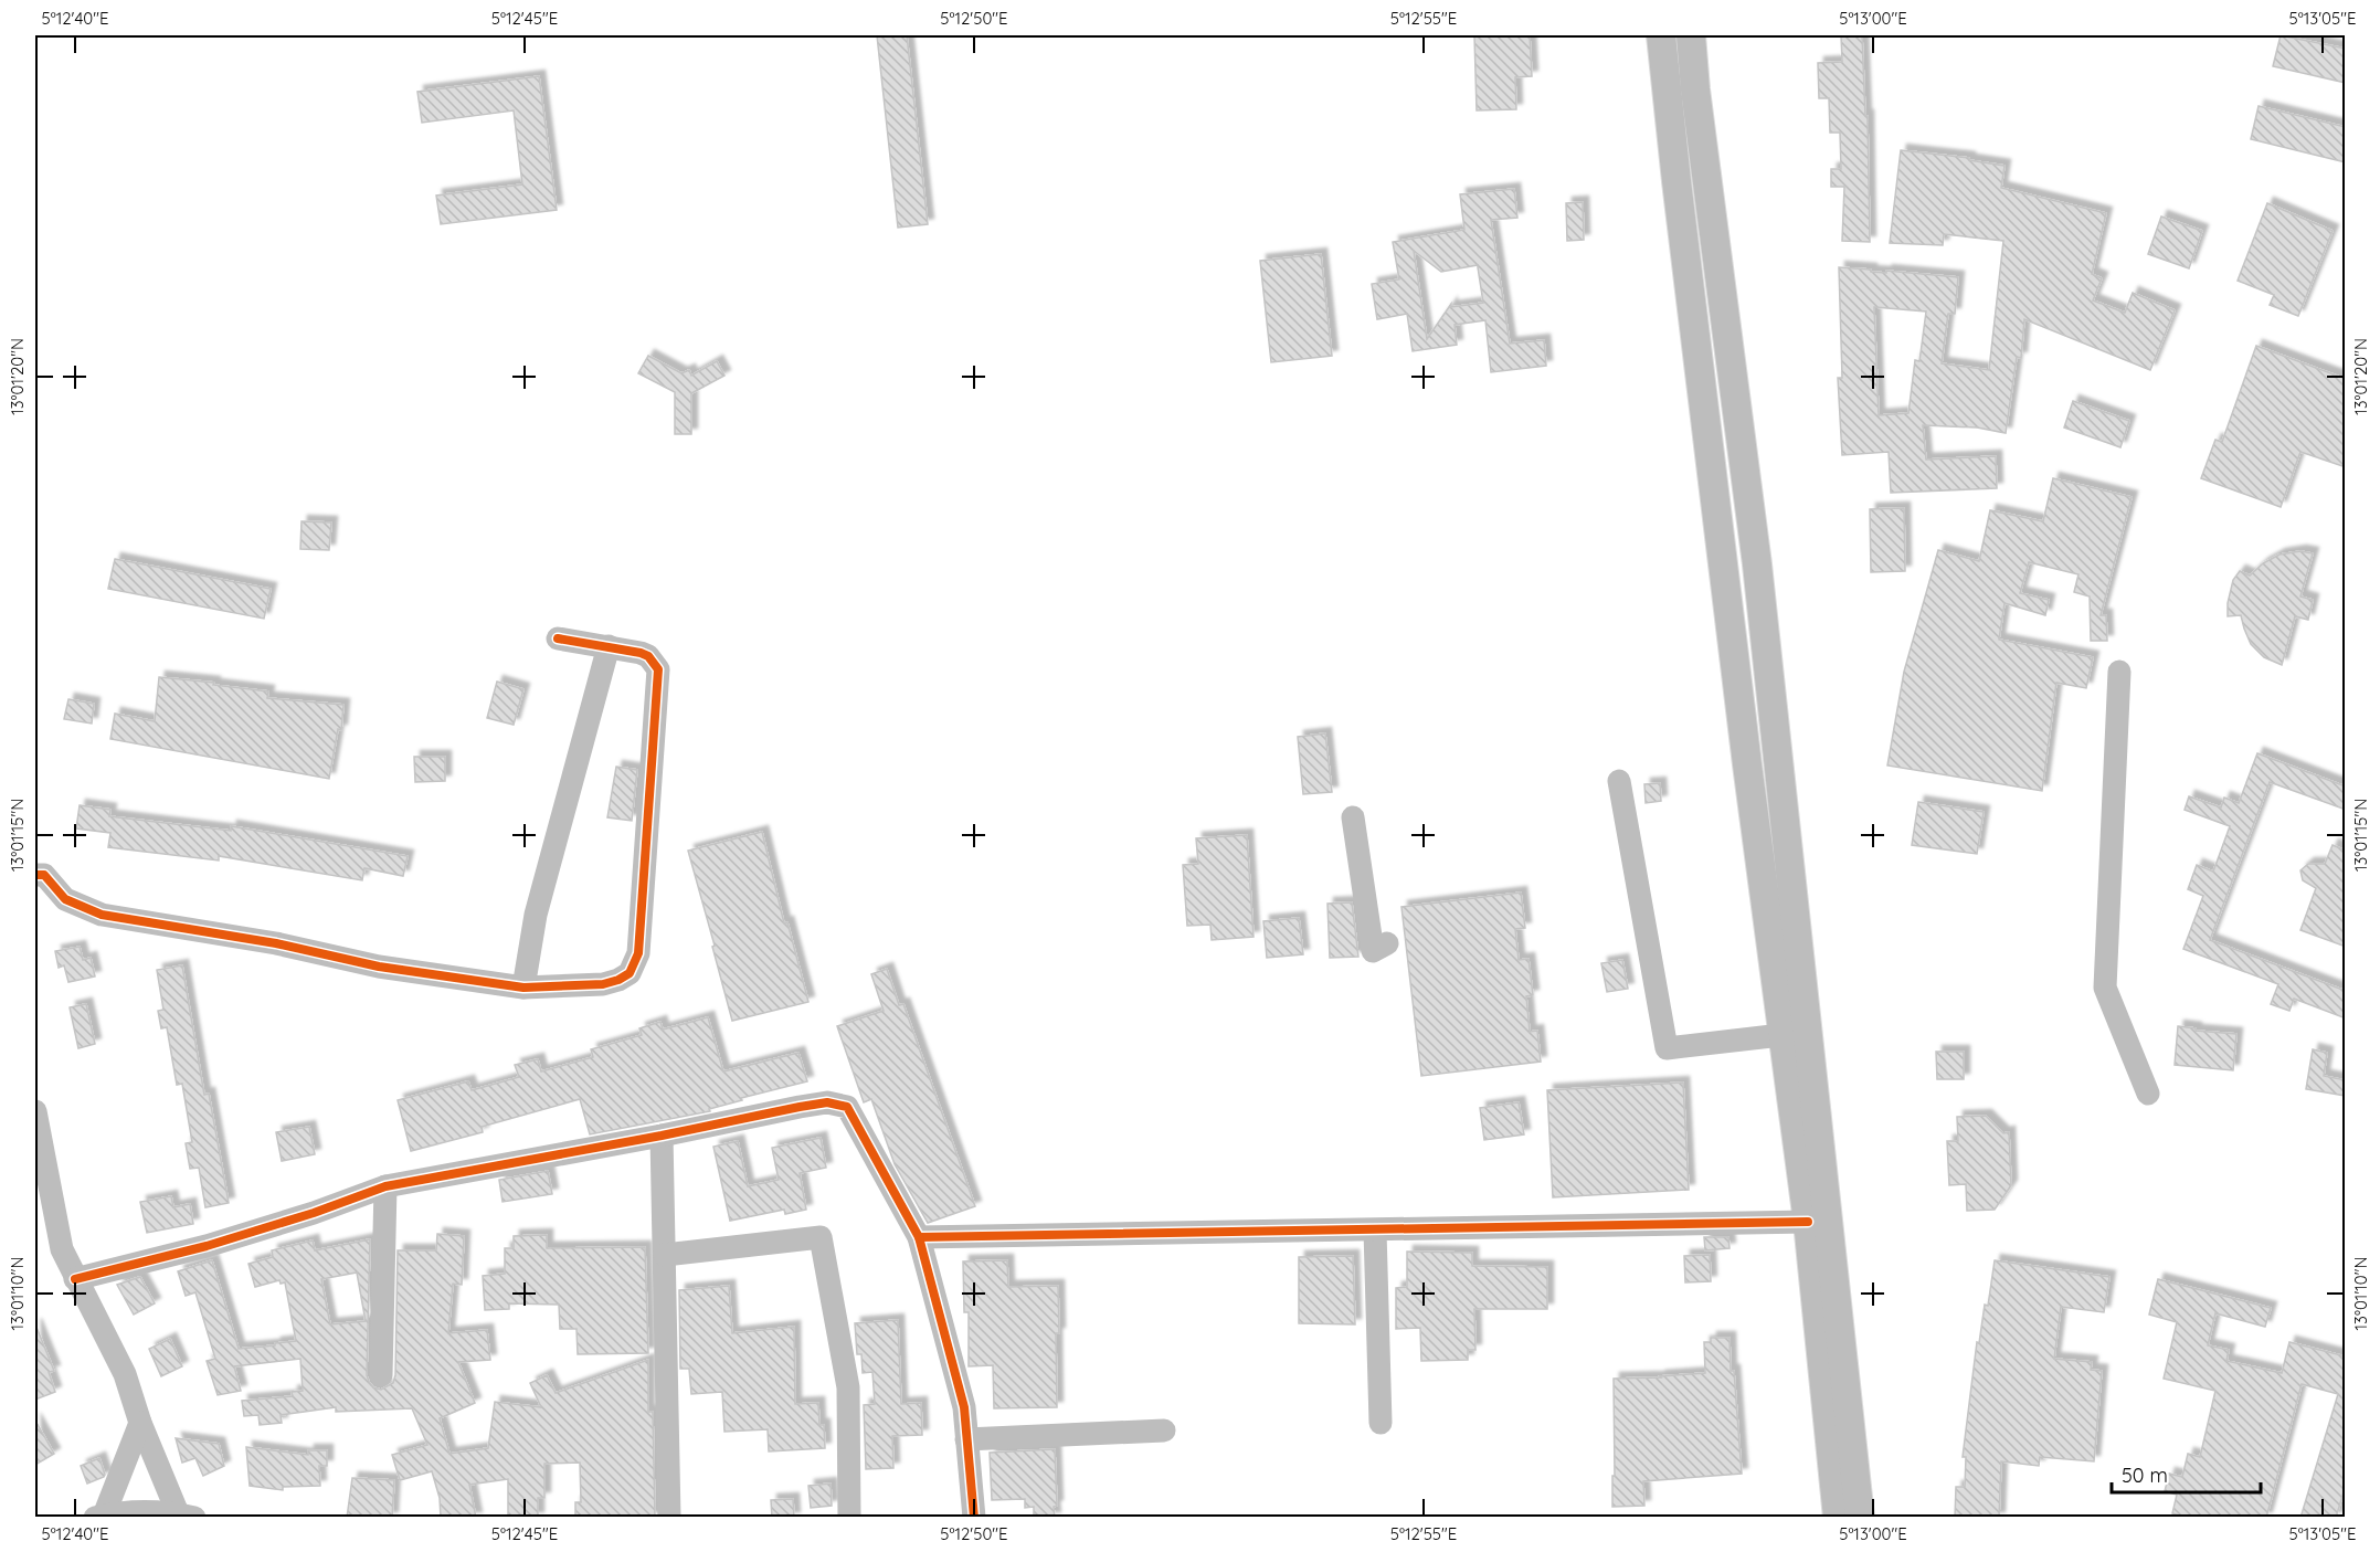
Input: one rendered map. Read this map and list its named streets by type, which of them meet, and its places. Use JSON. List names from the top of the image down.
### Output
{
  "scale_bar": "50 m",
  "coordinates": [
    "5°12'40\"E",
    "5°12'45\"E",
    "5°12'50\"E",
    "5°12'55\"E",
    "5°13'00\"E",
    "5°13'05\"E",
    "13°01'20\"N",
    "13°01'15\"N",
    "13°01'10\"N"
  ]
}
